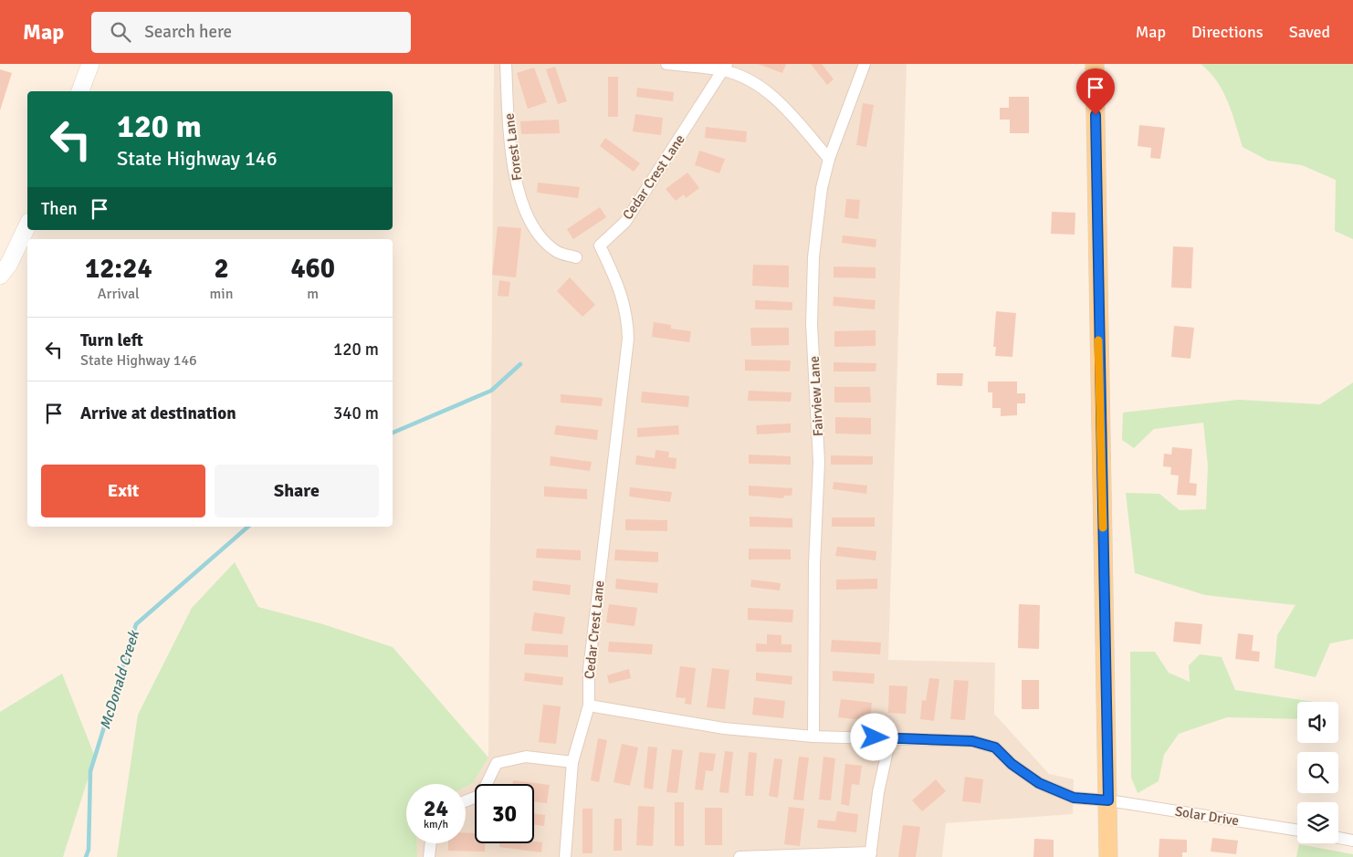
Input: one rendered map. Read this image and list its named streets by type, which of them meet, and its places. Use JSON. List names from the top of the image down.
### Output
{
  "streets": {
    "street": [
      "Forest Lane",
      "Cedar Crest Lane",
      "Fairview Lane",
      "Solar Drive"
    ]
  },
  "water": ["McDonald Creek"],
  "page": {
    "header": "Map",
    "search": "Search here",
    "nav": ["Map", "Directions", "Saved"],
    "turn": ["120 m", "State Highway 146"],
    "then": "Then",
    "eta": [
      "12:24",
      "Arrival",
      "2",
      "min",
      "460",
      "m"
    ],
    "list": [
      {
        "name": "Turn left",
        "note": "State Highway 146",
        "value": "120 m"
      },
      {
        "name": "Arrive at destination",
        "value": "340 m"
      }
    ],
    "buttons": ["Exit", "Share"],
    "speed": "24 km/h",
    "limit": "30"
  }
}
